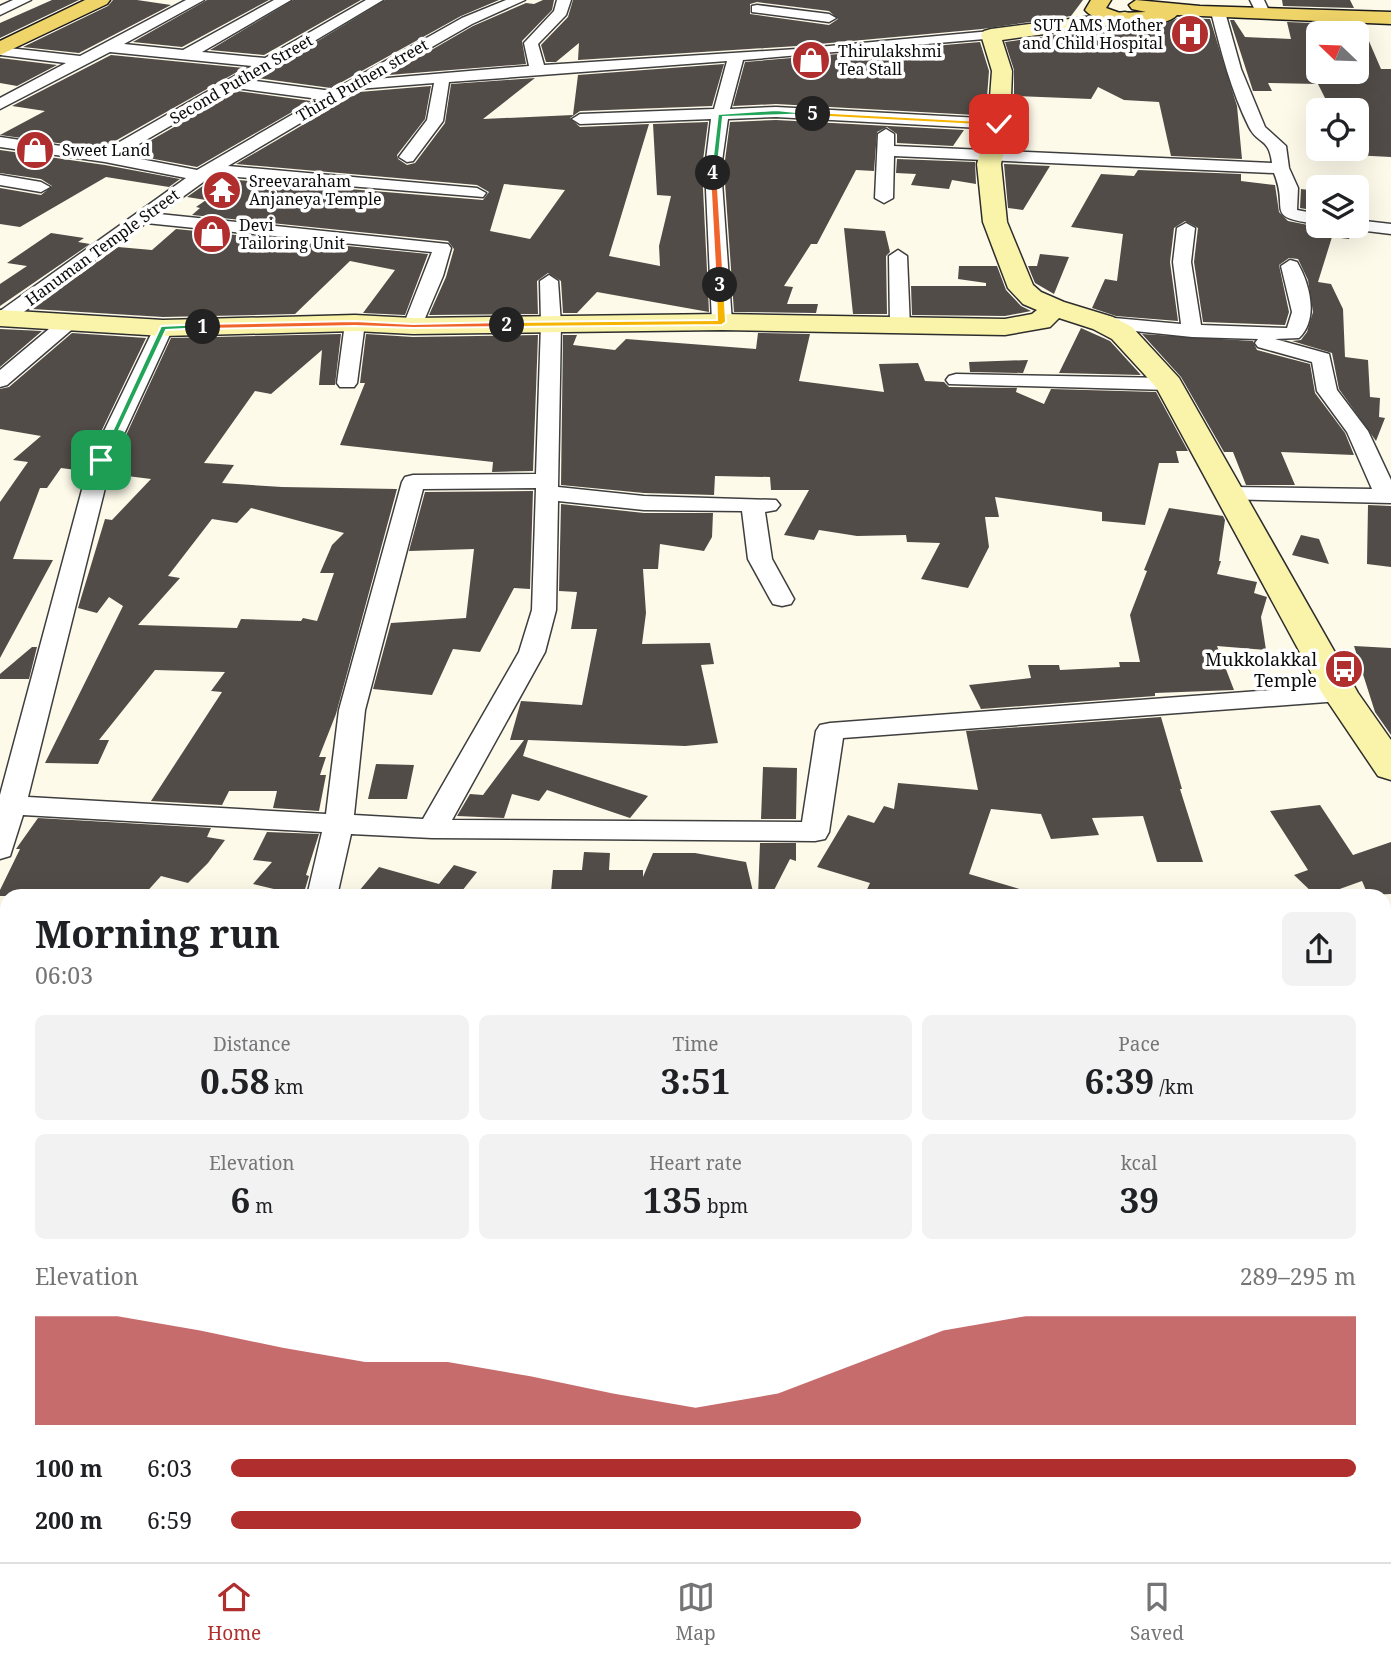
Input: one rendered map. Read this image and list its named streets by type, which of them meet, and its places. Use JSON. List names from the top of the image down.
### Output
{
  "streets": {
    "street": ["Second Puthen Street", "Third Puthen street", "Hanuman Temple Street"]
  },
  "crossings": [
    ["Third Puthen street", "Hanuman Temple Street"]
  ],
  "places": {
    "hospital": ["SUT AMS Mother and Child Hospital"],
    "shop": ["Thirulakshmi Tea Stall", "Sweet Land", "Devi Tailoring Unit"],
    "temple": ["Sreevaraham Anjaneya Temple"],
    "bus stop": ["Mukkolakkal Temple"]
  },
  "north": "top left",
  "page": {
    "pins": [
      "5",
      "4",
      "3",
      "2",
      "1"
    ],
    "heading": ["Morning run", "06:03"],
    "stats": [
      ["Distance", "0.58 km"],
      ["Time", "3:51"],
      ["Pace", "6:39 /km"],
      ["Elevation", "6 m"],
      ["Heart rate", "135 bpm"],
      ["kcal", "39"]
    ],
    "chart": ["Elevation", "289–295 m"],
    "list": [
      {
        "name": "100 m",
        "note": "6:03"
      },
      {
        "name": "200 m",
        "note": "6:59"
      }
    ],
    "tabs": ["Home", "Map", "Saved"]
  }
}
